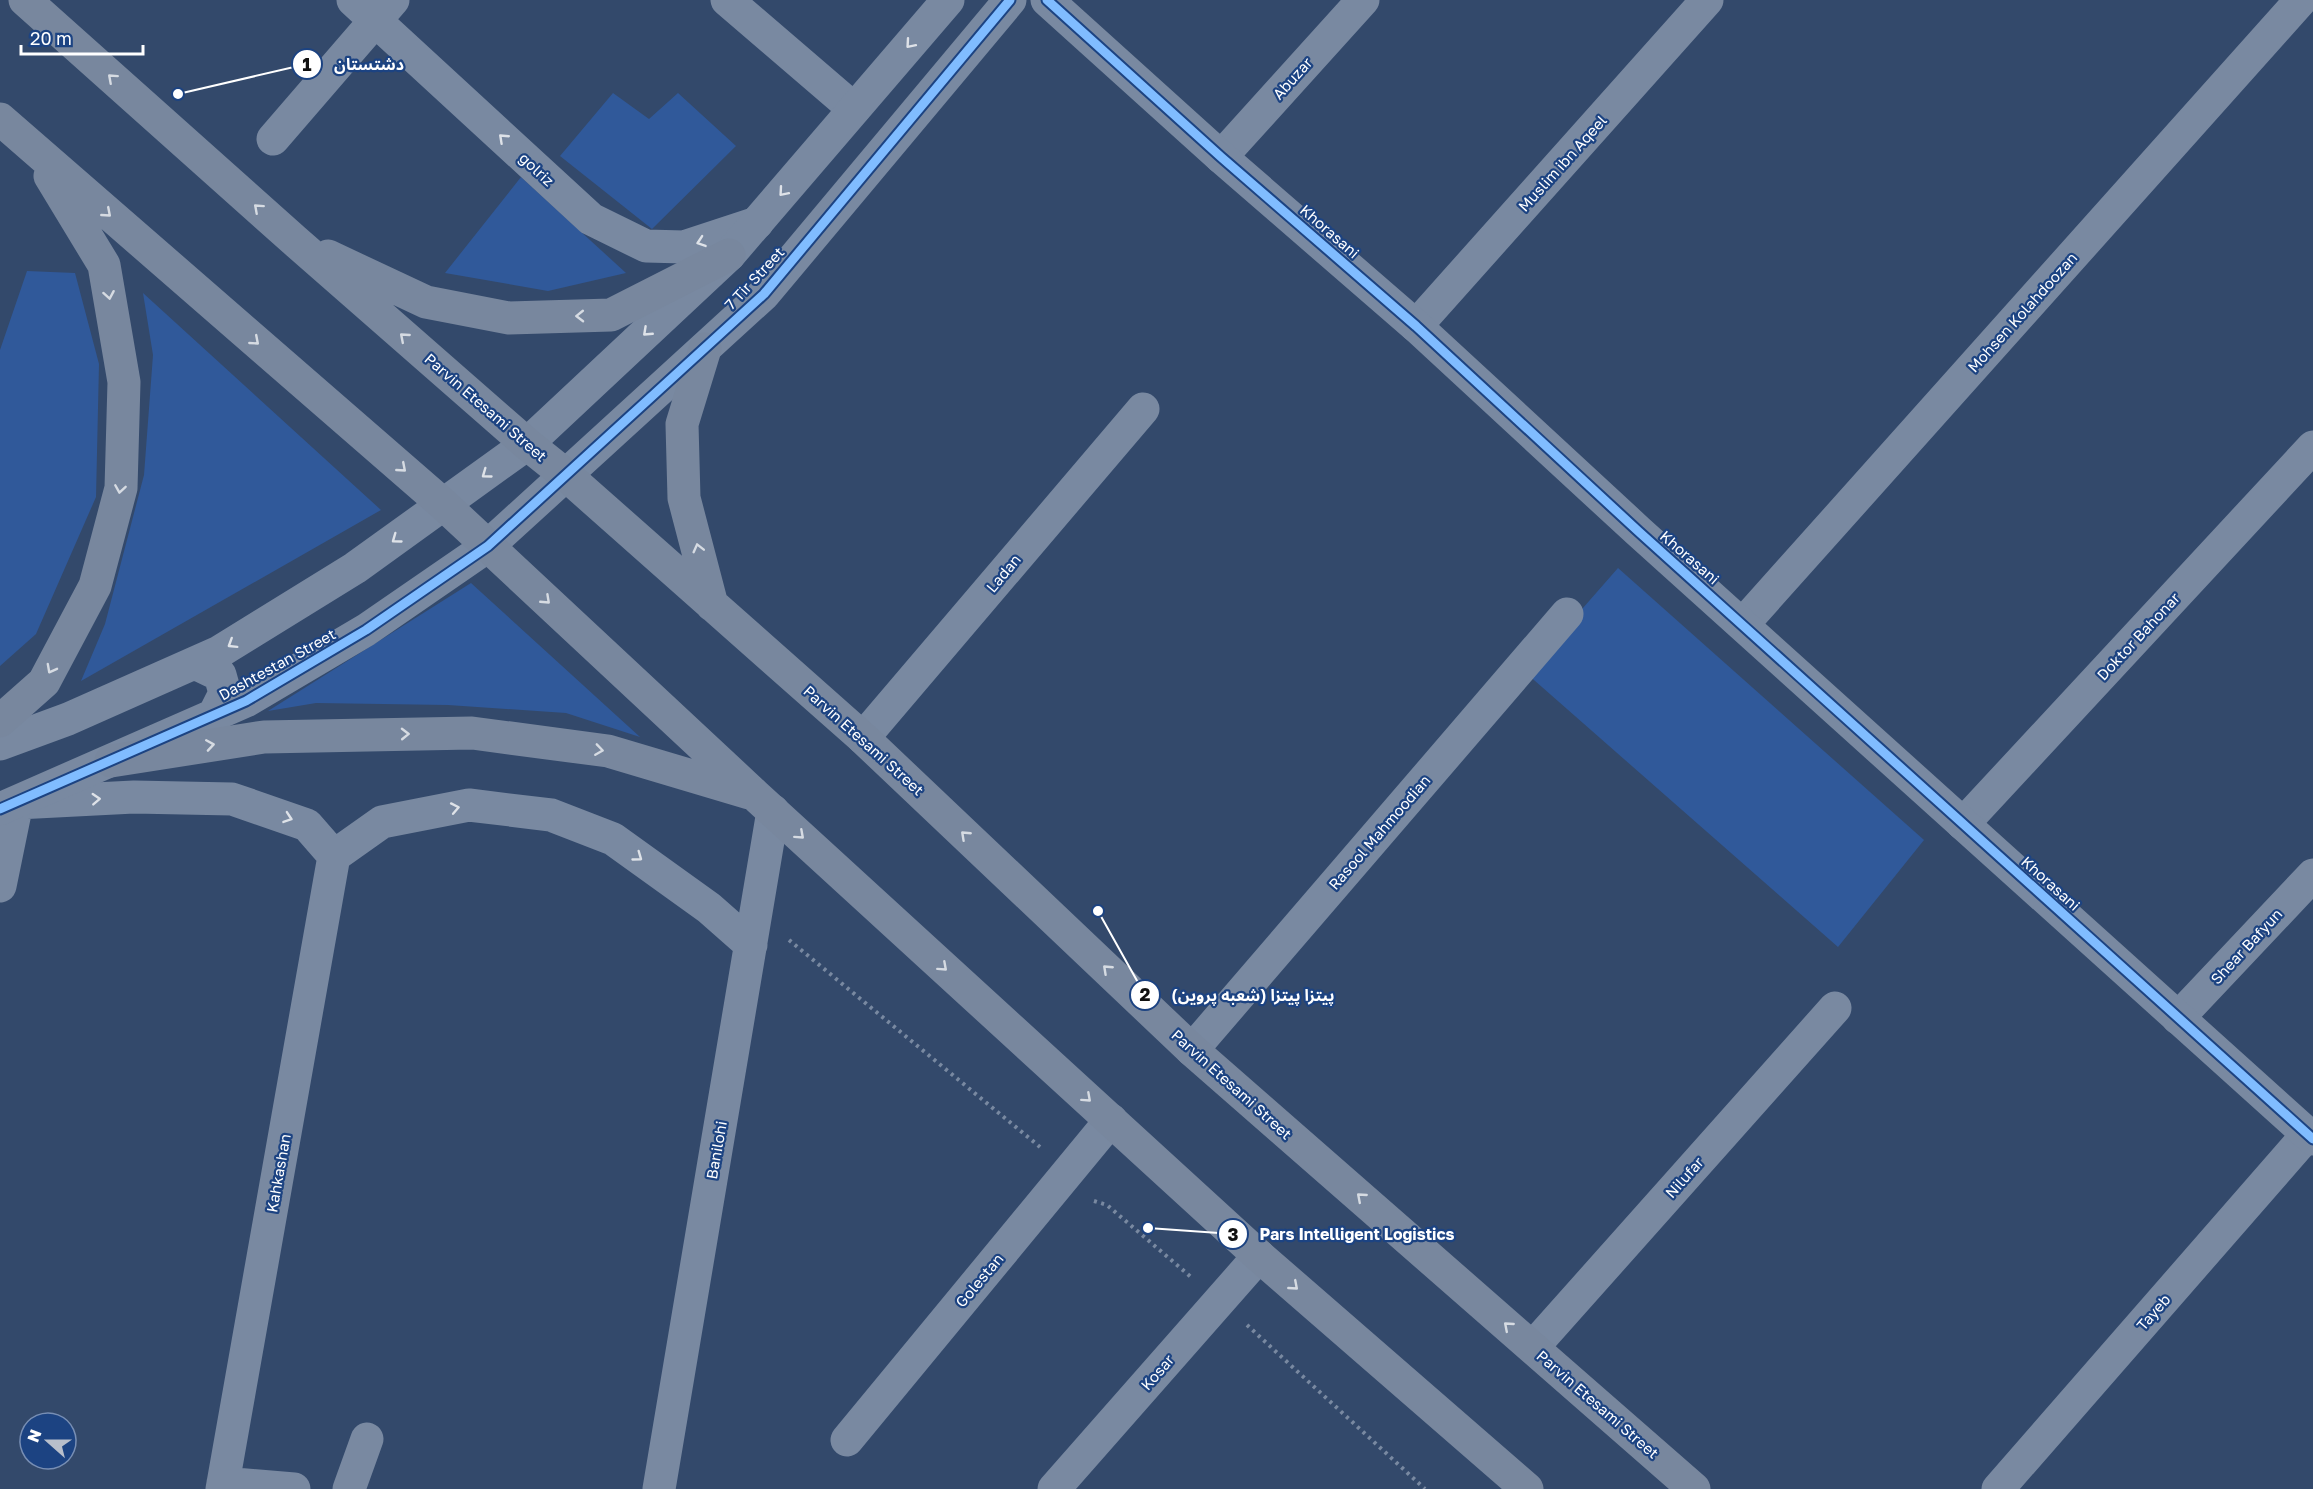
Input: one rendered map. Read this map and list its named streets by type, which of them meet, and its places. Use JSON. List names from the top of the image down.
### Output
{
  "streets": {
    "main road": ["Parvin Etesami Street"],
    "street": [
      "Abuzar",
      "Muslim ibn Aqeel",
      "golriz",
      "Khorasani",
      "7 Tir Street",
      "Mohsen Kolahdoozan",
      "Ladan",
      "Doktor Bahonar",
      "Dashtestan Street",
      "Rasool Mahmoodian",
      "Shear Bafyun",
      "Banilohi",
      "Kahkashan",
      "Nilufar",
      "Golestan",
      "Tayeb",
      "Kosar"
    ]
  },
  "crossings": [
    ["Abuzar", "Khorasani"],
    ["Muslim ibn Aqeel", "Khorasani"],
    ["Khorasani", "Mohsen Kolahdoozan"],
    ["Khorasani", "Doktor Bahonar"],
    ["Khorasani", "Shear Bafyun"],
    ["Khorasani", "Tayeb"],
    ["7 Tir Street", "Parvin Etesami Street"],
    ["7 Tir Street", "Dashtestan Street"],
    ["Parvin Etesami Street", "Ladan"],
    ["Parvin Etesami Street", "Rasool Mahmoodian"],
    ["Parvin Etesami Street", "Nilufar"]
  ],
  "one_way": ["golriz"],
  "places": ["دشتستان", "پیتزا پیتزا (شعبه پروین)", "Pars Intelligent Logistics"],
  "scale_bar": "20 m",
  "north": "left"
}
